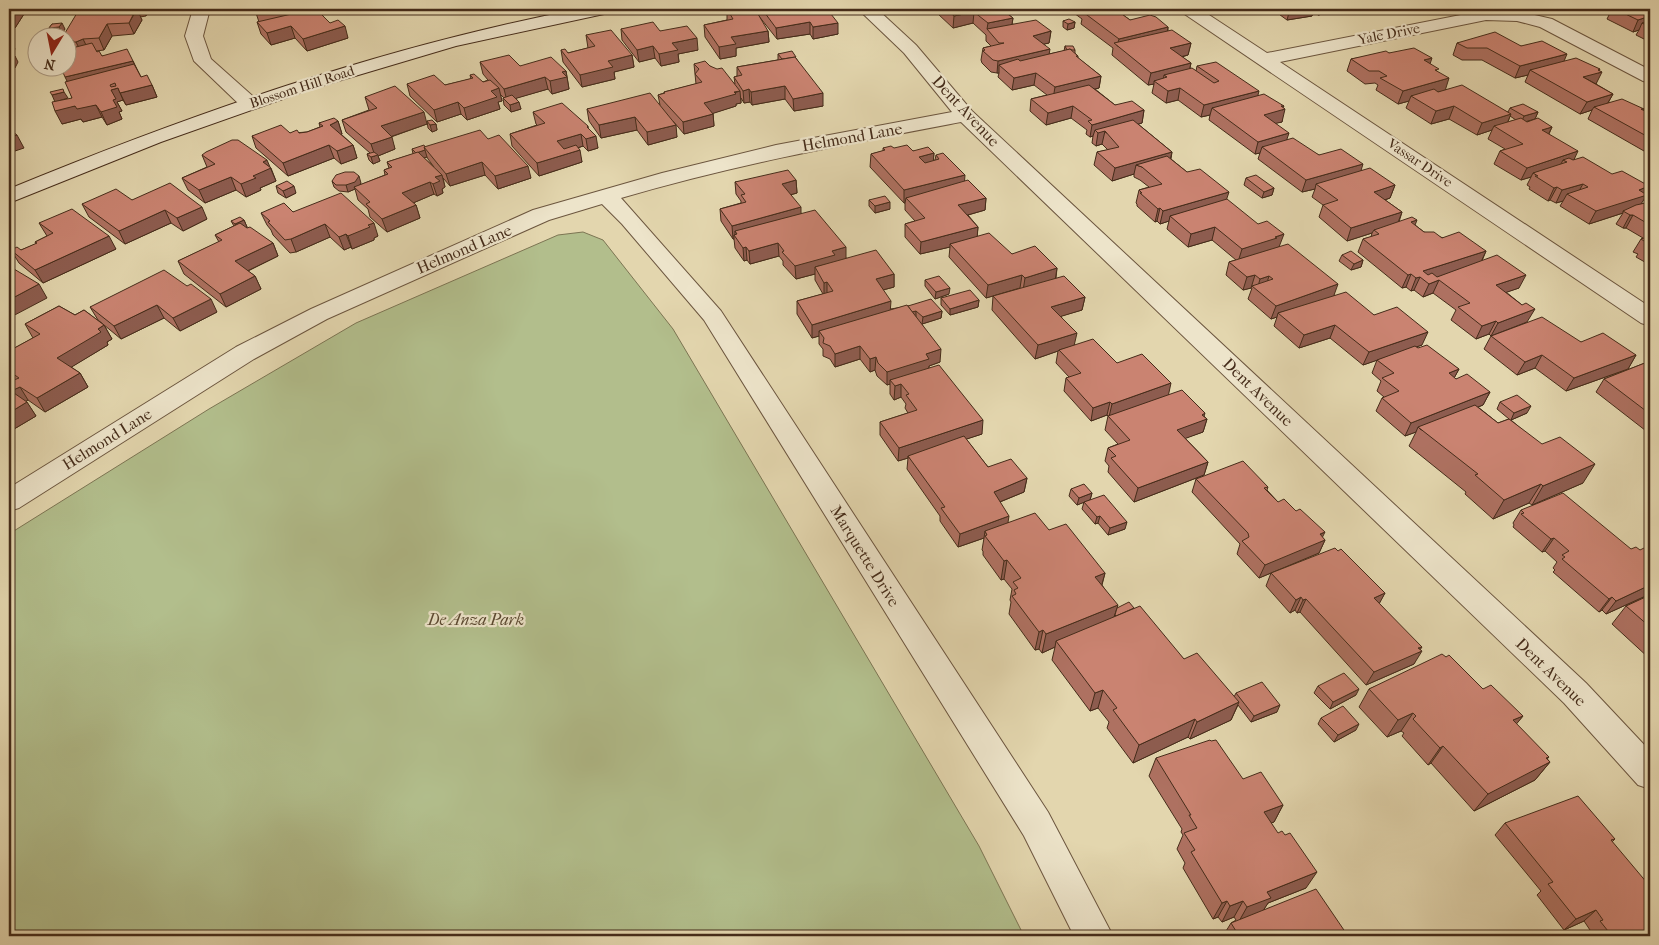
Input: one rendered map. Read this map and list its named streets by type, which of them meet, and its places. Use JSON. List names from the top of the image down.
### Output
{
  "streets": {
    "street": [
      "Yale Drive",
      "Blossom Hill Road",
      "Dent Avenue",
      "Helmond Lane",
      "Vassar Drive",
      "Marquette Drive"
    ]
  },
  "crossings": [
    ["Yale Drive", "Vassar Drive"],
    ["Dent Avenue", "Helmond Lane"],
    ["Helmond Lane", "Marquette Drive"]
  ],
  "parks": ["De Anza Park"],
  "north": "bottom"
}
